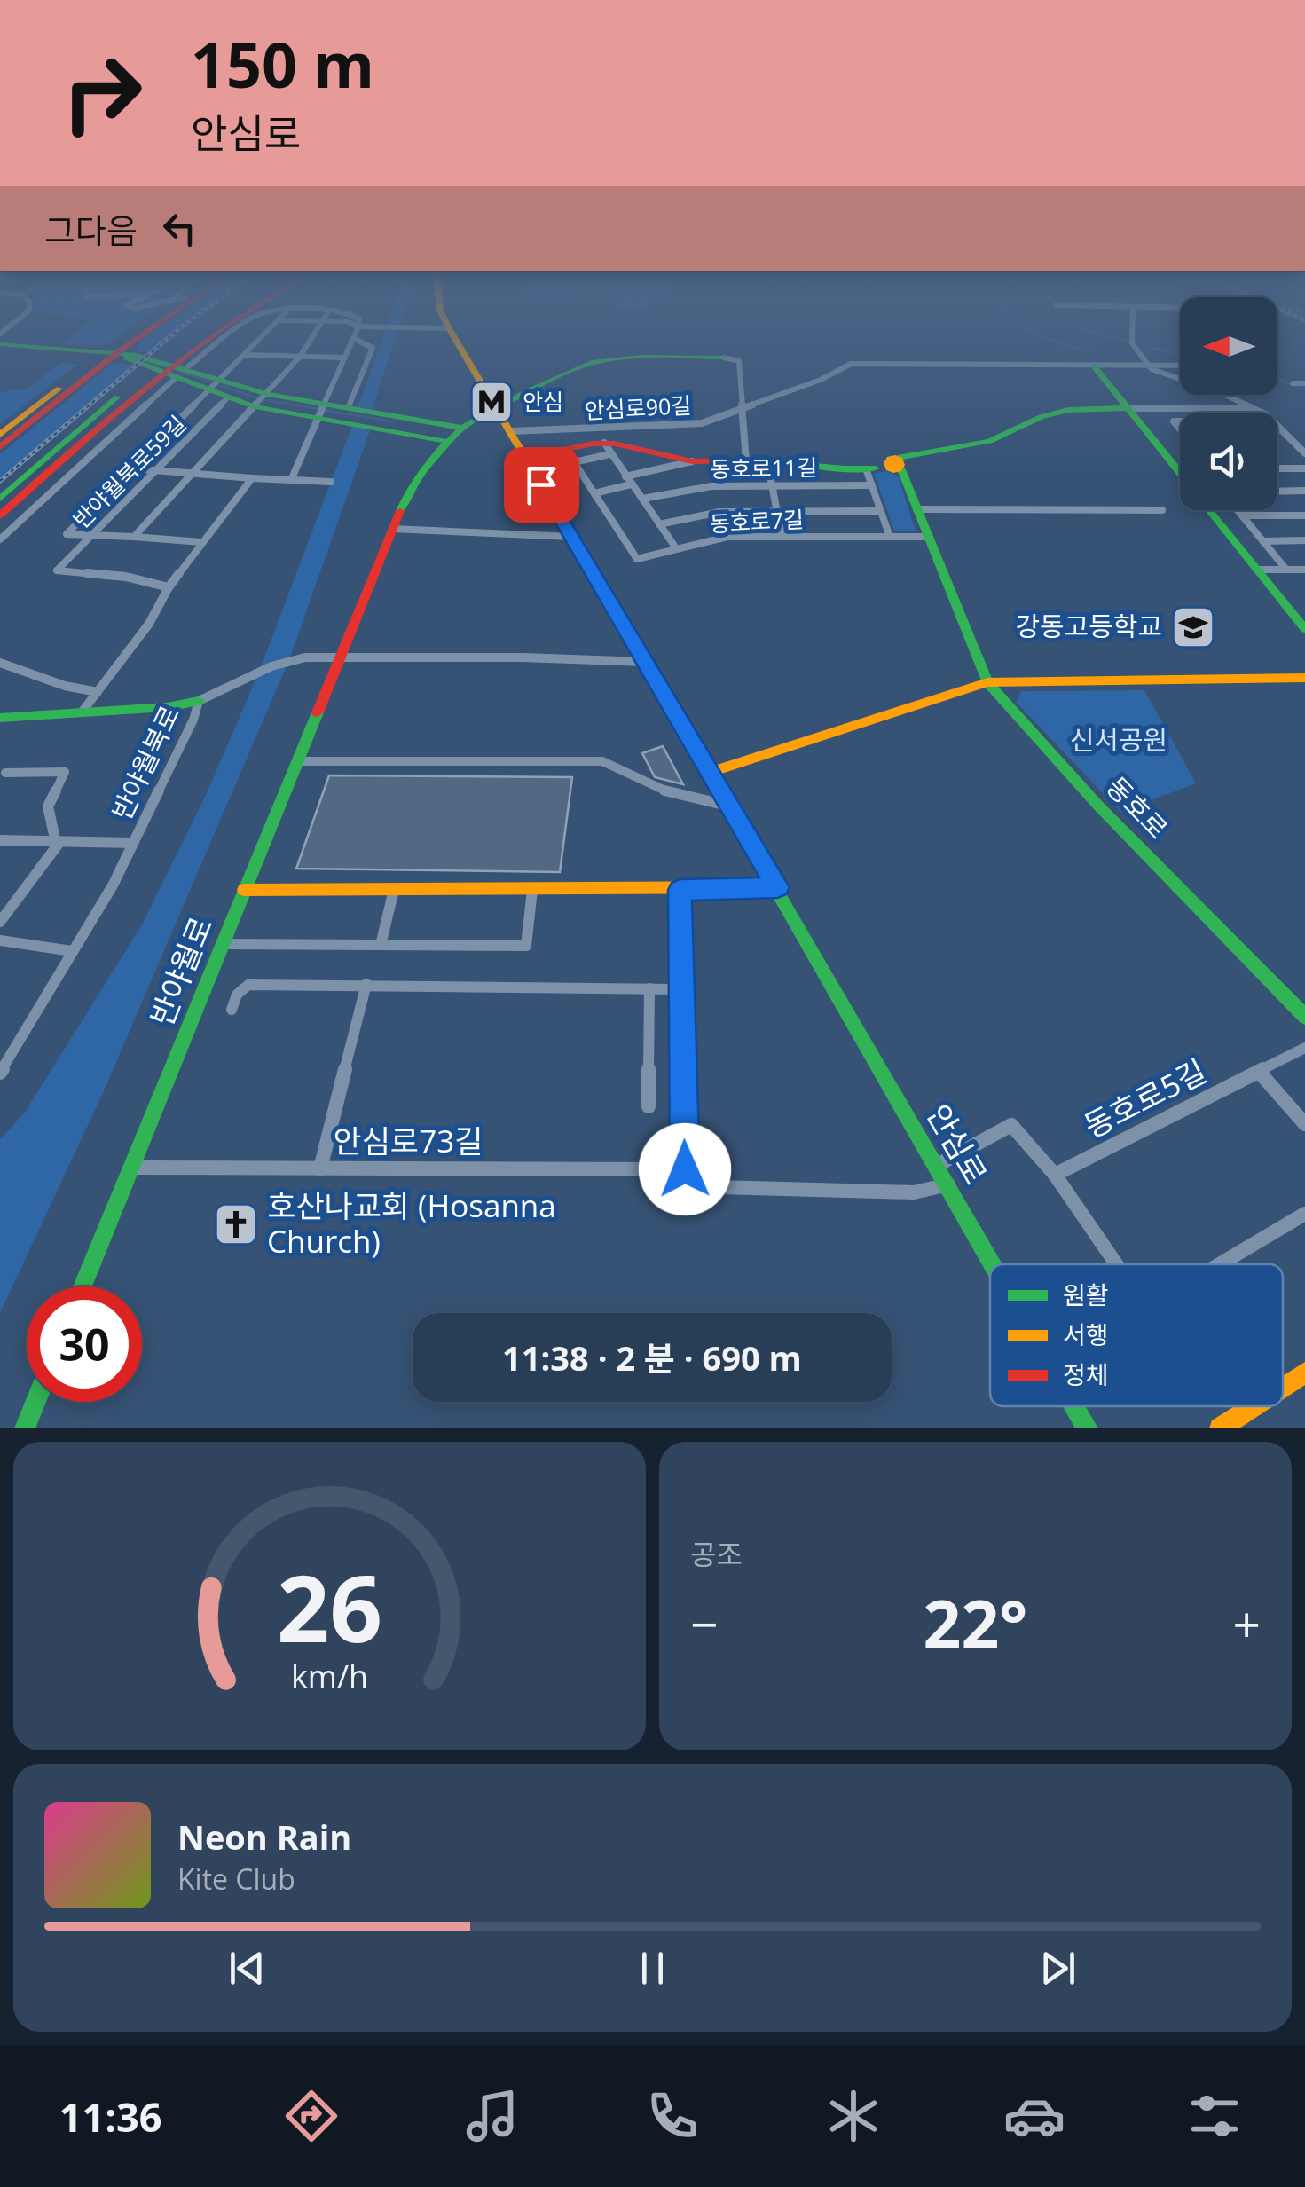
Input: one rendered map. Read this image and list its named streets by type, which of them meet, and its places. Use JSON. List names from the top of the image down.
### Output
{
  "streets": {
    "main road": ["동호로", "반야월로", "안심로"],
    "street": [
      "안심로90길",
      "동호로11길",
      "반야월북로59길",
      "동호로7길",
      "반야월북로",
      "동호로5길",
      "안심로73길"
    ]
  },
  "crossings": [
    ["안심로90길", "안심로"],
    ["동호로7길", "동호로"],
    ["반야월로", "안심로73길"],
    ["반야월로", "안심로"],
    ["안심로73길", "안심로"]
  ],
  "parks": ["신서공원"],
  "places": {
    "metro station": ["안심"],
    "school or university": ["강동고등학교"],
    "church": ["호산나교회 (Hosanna Church)"]
  },
  "legend": ["원활", "서행", "정체"],
  "north": "left",
  "page": {
    "turn": ["150 m", "안심로"],
    "then": "그다음",
    "limit": "30",
    "trip": "11:38 · 2 분 · 690 m",
    "tile": "공조",
    "heat": ["−", "22°", "+"],
    "song": ["Neon Rain", "Kite Club"],
    "tabs": "11:36",
    "gauge": ["26", "km/h"]
  }
}
